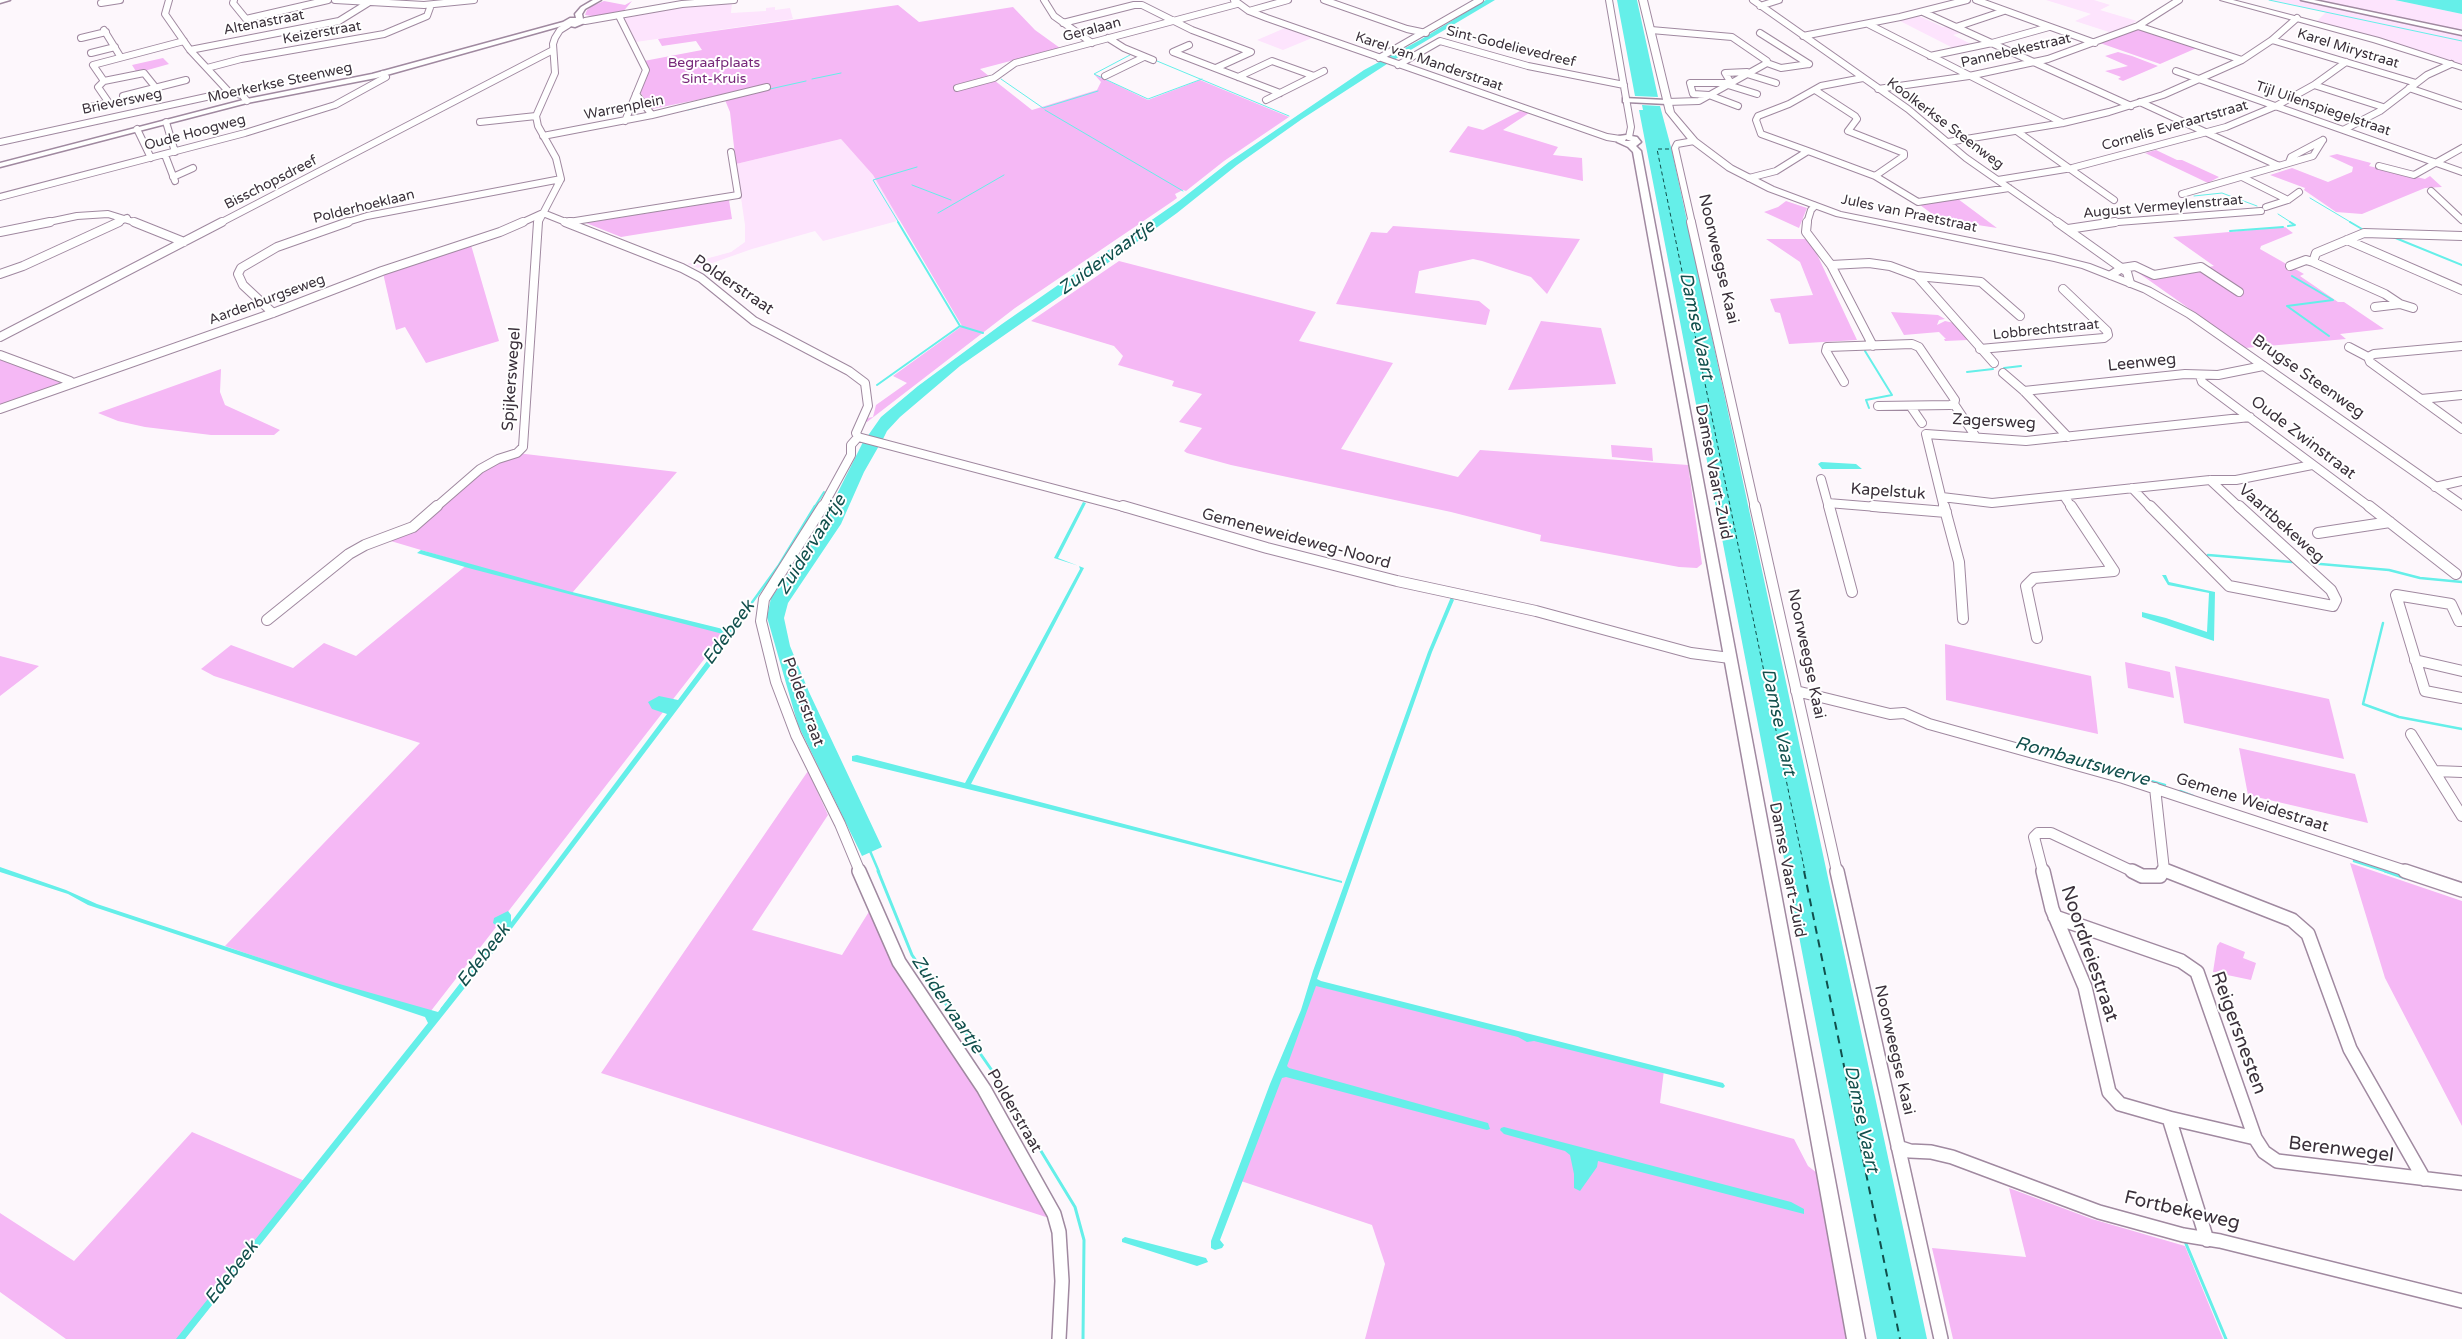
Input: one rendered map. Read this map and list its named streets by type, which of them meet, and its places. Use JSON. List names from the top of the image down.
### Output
{
  "streets": {
    "main road": ["Jules van Praetstraat", "Brugse Steenweg"],
    "street": [
      "Altenastraat",
      "Geralaan",
      "Keizerstraat",
      "Sint-Godelievedreef",
      "Karel Mirystraat",
      "Pannebekestraat",
      "Karel van Manderstraat",
      "Moerkerkse Steenweg",
      "Brieversweg",
      "Warrenplein",
      "Tijl Uilenspiegelstraat",
      "Koolkerkse Steenweg",
      "Cornelis Everaartstraat",
      "Oude Hoogweg",
      "Bisschopsdreef",
      "Polderhoeklaan",
      "August Vermeylenstraat",
      "Noorweegse Kaai",
      "Polderstraat",
      "Aardenburgseweg",
      "Lobbrechtstraat",
      "Leenweg",
      "Spijkerswegel",
      "Zagersweg",
      "Oude Zwinstraat",
      "Damse Vaart-Zuid",
      "Kapelstuk",
      "Vaartbekeweg",
      "Gemeneweideweg-Noord",
      "Gemene Weidestraat",
      "Noordreiestraat",
      "Reigersnesten",
      "Berenwegel",
      "Fortbekeweg"
    ]
  },
  "crossings": [
    ["Geralaan", "Karel van Manderstraat"],
    ["Sint-Godelievedreef", "Karel van Manderstraat"],
    ["Sint-Godelievedreef", "Damse Vaart-Zuid"],
    ["Karel Mirystraat", "Cornelis Everaartstraat"],
    ["Pannebekestraat", "Koolkerkse Steenweg"],
    ["Karel van Manderstraat", "Damse Vaart-Zuid"],
    ["Moerkerkse Steenweg", "Oude Hoogweg"],
    ["Tijl Uilenspiegelstraat", "Cornelis Everaartstraat"],
    ["Koolkerkse Steenweg", "Cornelis Everaartstraat"],
    ["Koolkerkse Steenweg", "August Vermeylenstraat"],
    ["Koolkerkse Steenweg", "Jules van Praetstraat"],
    ["Koolkerkse Steenweg", "Brugse Steenweg"],
    ["Polderhoeklaan", "Aardenburgseweg"],
    ["Jules van Praetstraat", "Noorweegse Kaai"],
    ["Jules van Praetstraat", "Brugse Steenweg"],
    ["Noorweegse Kaai", "Gemene Weidestraat"],
    ["Noorweegse Kaai", "Fortbekeweg"],
    ["Polderstraat", "Aardenburgseweg"],
    ["Polderstraat", "Spijkerswegel"],
    ["Polderstraat", "Gemeneweideweg-Noord"],
    ["Aardenburgseweg", "Spijkerswegel"],
    ["Leenweg", "Brugse Steenweg"],
    ["Leenweg", "Oude Zwinstraat"],
    ["Zagersweg", "Oude Zwinstraat"],
    ["Zagersweg", "Kapelstuk"],
    ["Zagersweg", "Vaartbekeweg"],
    ["Oude Zwinstraat", "Vaartbekeweg"],
    ["Damse Vaart-Zuid", "Gemeneweideweg-Noord"],
    ["Noordreiestraat", "Reigersnesten"],
    ["Reigersnesten", "Berenwegel"]
  ],
  "water": [
    "Zuidervaartje",
    "Damse Vaart",
    "Edebeek",
    "Rombautswerve"
  ],
  "parks": ["Begraafplaats Sint-Kruis"]
}
